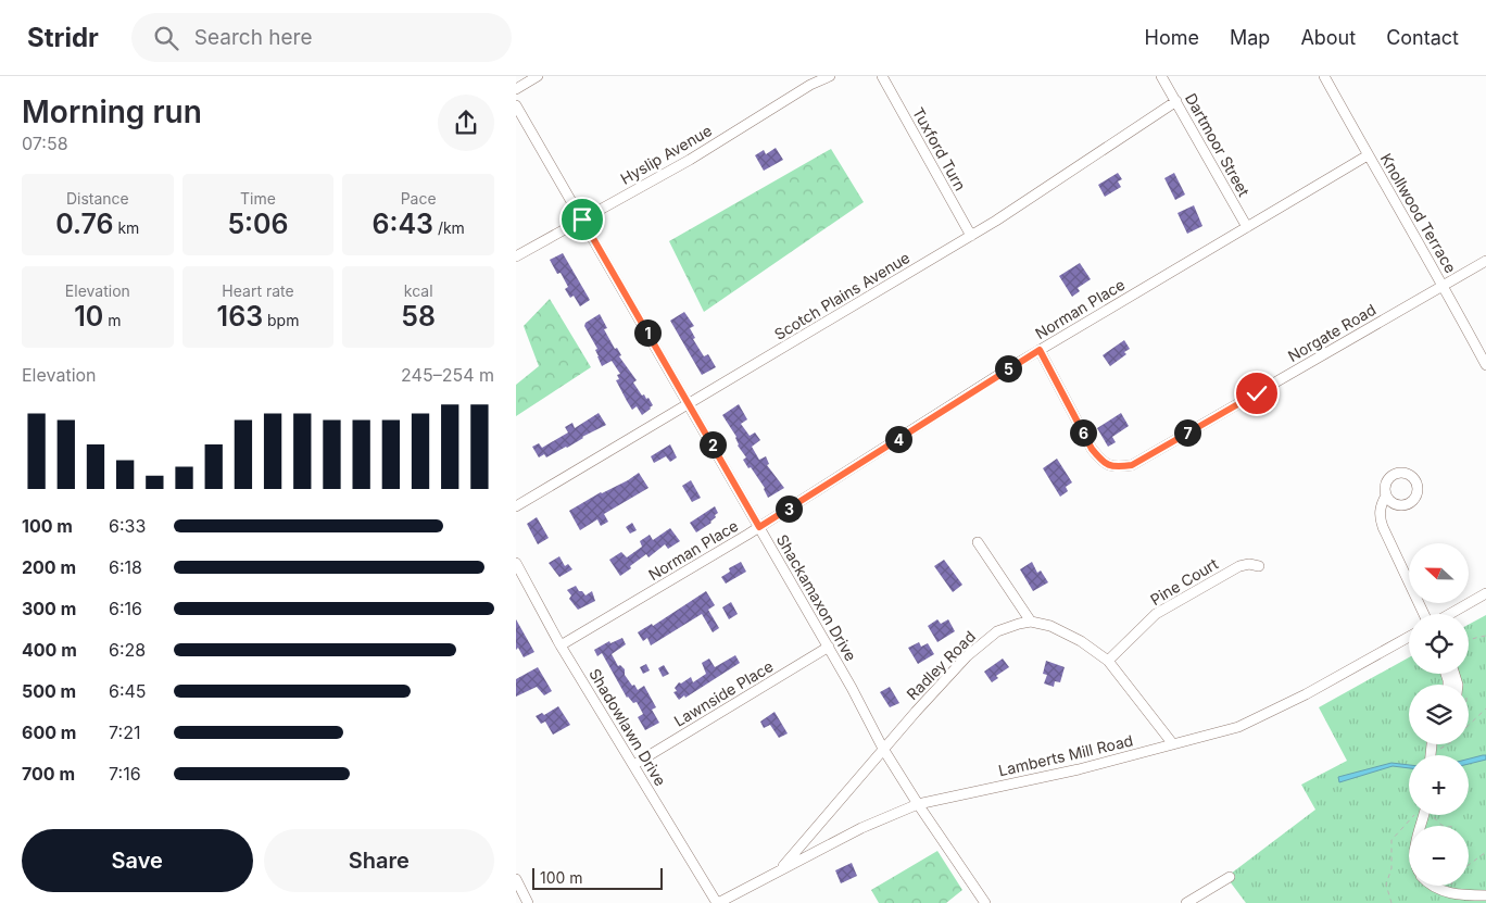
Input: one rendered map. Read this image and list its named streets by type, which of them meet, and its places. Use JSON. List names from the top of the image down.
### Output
{
  "streets": {
    "street": [
      "Dartmoor Street",
      "Tuxford Turn",
      "Hyslip Avenue",
      "Knollwood Terrace",
      "Scotch Plains Avenue",
      "Norman Place",
      "Norgate Road",
      "Pine Court",
      "Shackamaxon Drive",
      "Radley Road",
      "Lawnside Place",
      "Shadowlawn Drive",
      "Lamberts Mill Road"
    ]
  },
  "crossings": [
    ["Dartmoor Street", "Scotch Plains Avenue"],
    ["Dartmoor Street", "Norman Place"],
    ["Tuxford Turn", "Scotch Plains Avenue"],
    ["Hyslip Avenue", "Shackamaxon Drive"],
    ["Knollwood Terrace", "Norman Place"],
    ["Knollwood Terrace", "Norgate Road"],
    ["Scotch Plains Avenue", "Shackamaxon Drive"],
    ["Norman Place", "Norgate Road"],
    ["Norman Place", "Shackamaxon Drive"],
    ["Norman Place", "Shadowlawn Drive"],
    ["Shackamaxon Drive", "Radley Road"],
    ["Shackamaxon Drive", "Lawnside Place"],
    ["Shackamaxon Drive", "Lamberts Mill Road"],
    ["Radley Road", "Lamberts Mill Road"],
    ["Lawnside Place", "Shadowlawn Drive"],
    ["Shadowlawn Drive", "Lamberts Mill Road"]
  ],
  "scale_bar": "100 m",
  "north": "left",
  "page": {
    "header": "Stridr",
    "search": "Search here",
    "nav": [
      "Home",
      "Map",
      "About",
      "Contact"
    ],
    "heading": ["Morning run", "07:58"],
    "stats": [
      ["Distance", "0.76 km"],
      ["Time", "5:06"],
      ["Pace", "6:43 /km"],
      ["Elevation", "10 m"],
      ["Heart rate", "163 bpm"],
      ["kcal", "58"]
    ],
    "pins": [
      "1",
      "5",
      "6",
      "7",
      "4",
      "2",
      "3"
    ],
    "chart": ["Elevation", "245–254 m"],
    "list": [
      {
        "name": "100 m",
        "note": "6:33"
      },
      {
        "name": "200 m",
        "note": "6:18"
      },
      {
        "name": "300 m",
        "note": "6:16"
      },
      {
        "name": "400 m",
        "note": "6:28"
      },
      {
        "name": "500 m",
        "note": "6:45"
      },
      {
        "name": "600 m",
        "note": "7:21"
      },
      {
        "name": "700 m",
        "note": "7:16"
      }
    ],
    "map_buttons": ["+", "−"],
    "buttons": ["Save", "Share"],
    "scale": "100 m"
  }
}
